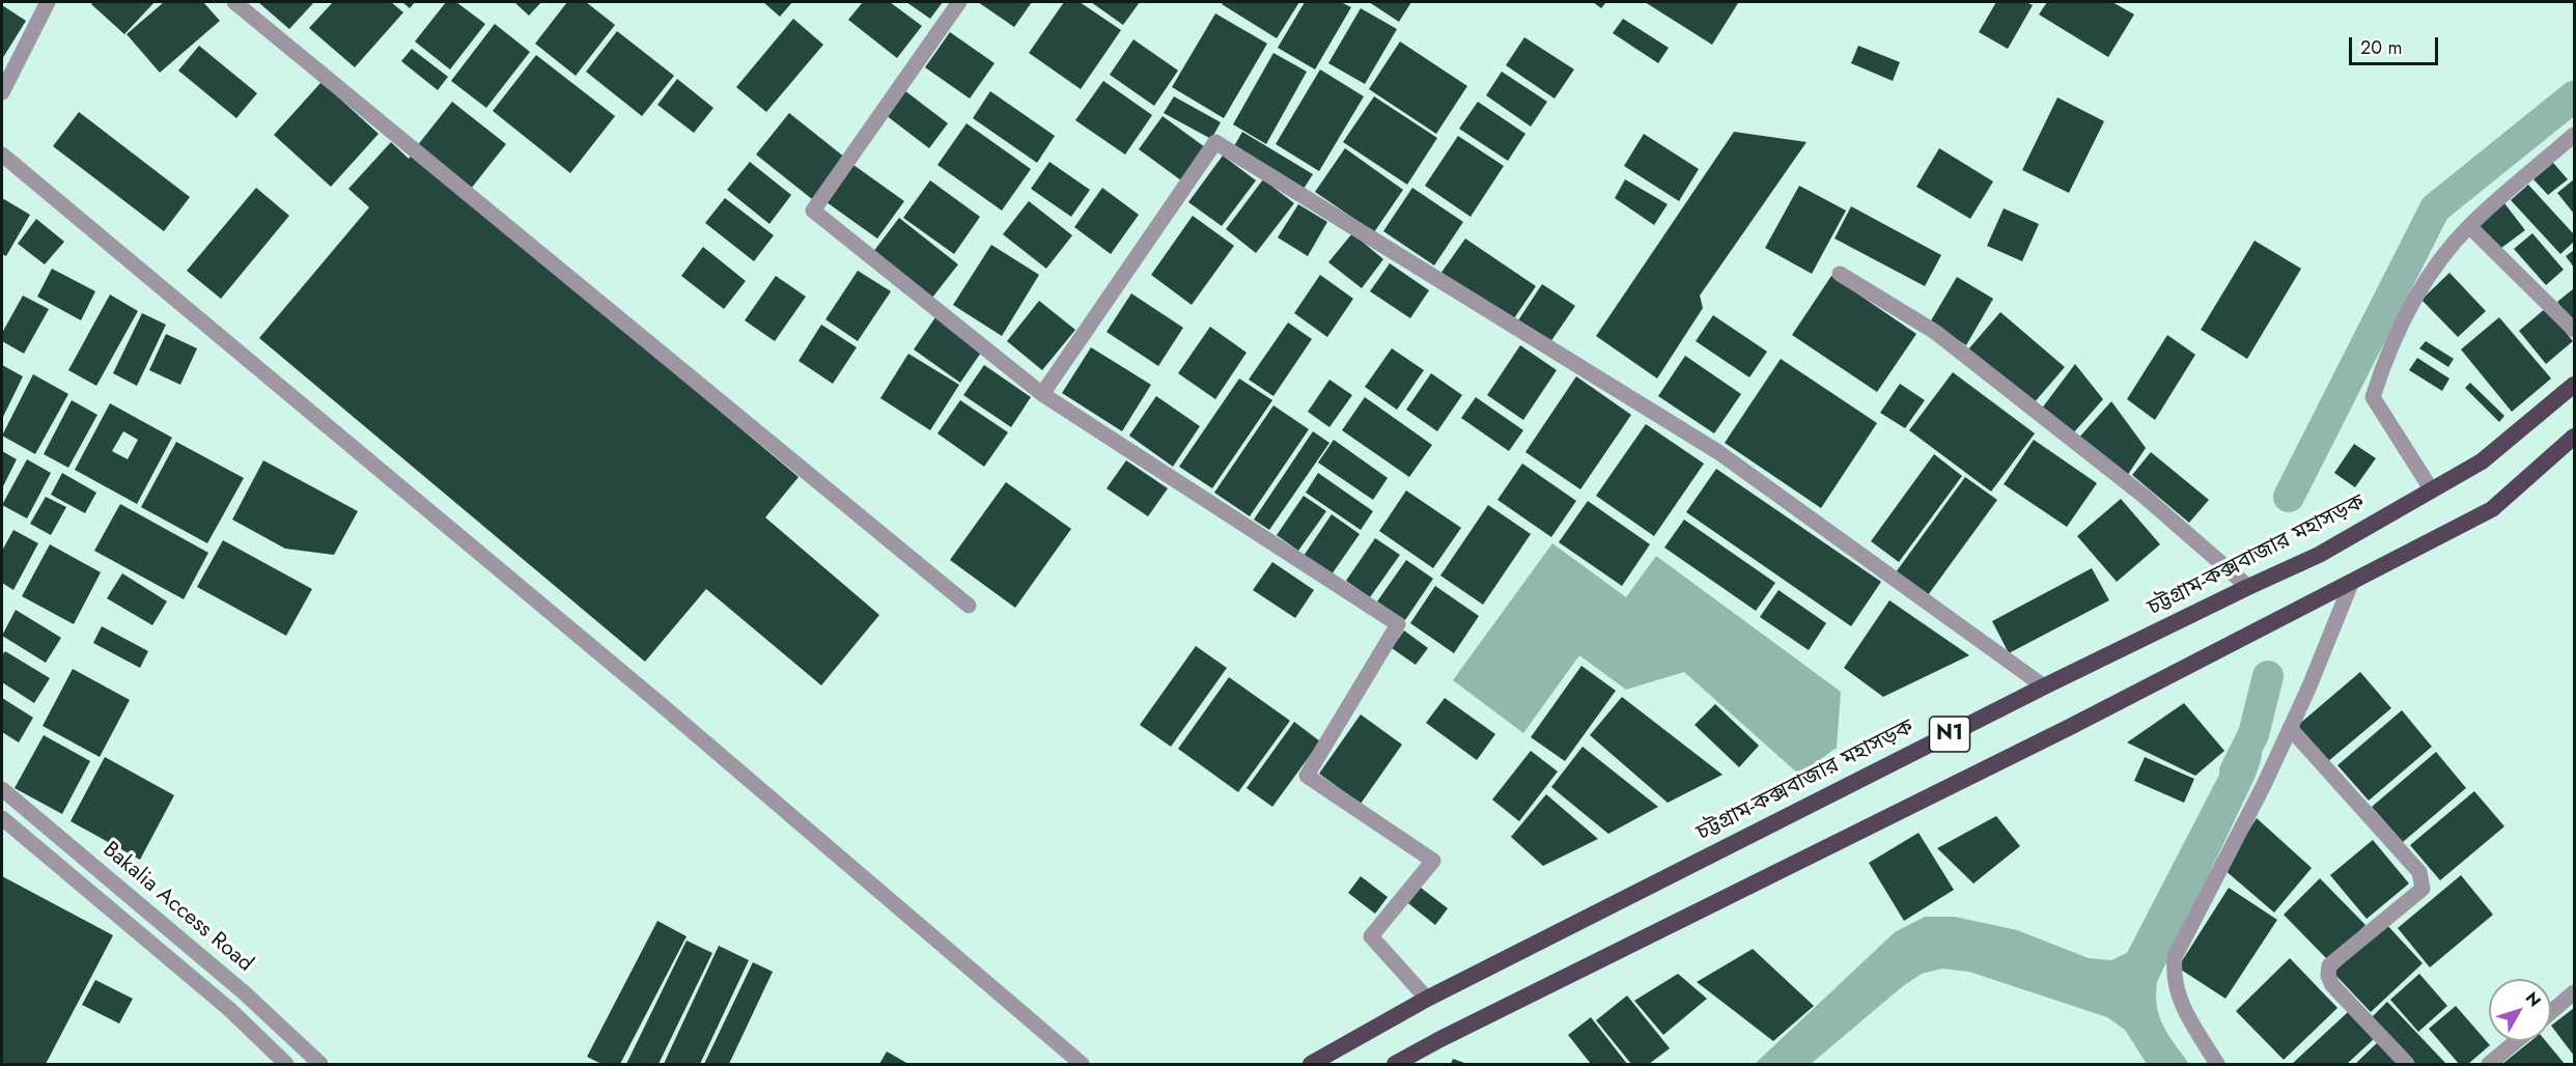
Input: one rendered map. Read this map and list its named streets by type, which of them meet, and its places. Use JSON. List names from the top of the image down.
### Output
{
  "streets": {
    "highway": ["চট্টগ্রাম-কক্সবাজার মহাসড়ক", "N1"],
    "street": ["Bakalia Access Road"]
  },
  "scale_bar": "20 m",
  "north": "top right"
}
